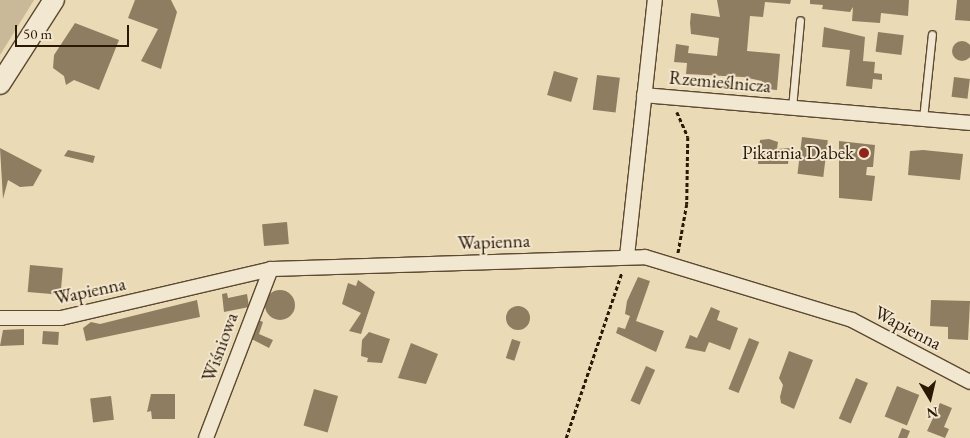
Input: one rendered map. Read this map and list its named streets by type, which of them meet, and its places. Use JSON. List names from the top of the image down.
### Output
{
  "streets": {
    "street": ["Rzemieślnicza", "Wapienna", "Wiśniowa"]
  },
  "crossings": [
    ["Wapienna", "Wiśniowa"]
  ],
  "places": ["Pikarnia Dabek"],
  "scale_bar": "50 m",
  "north": "bottom"
}
